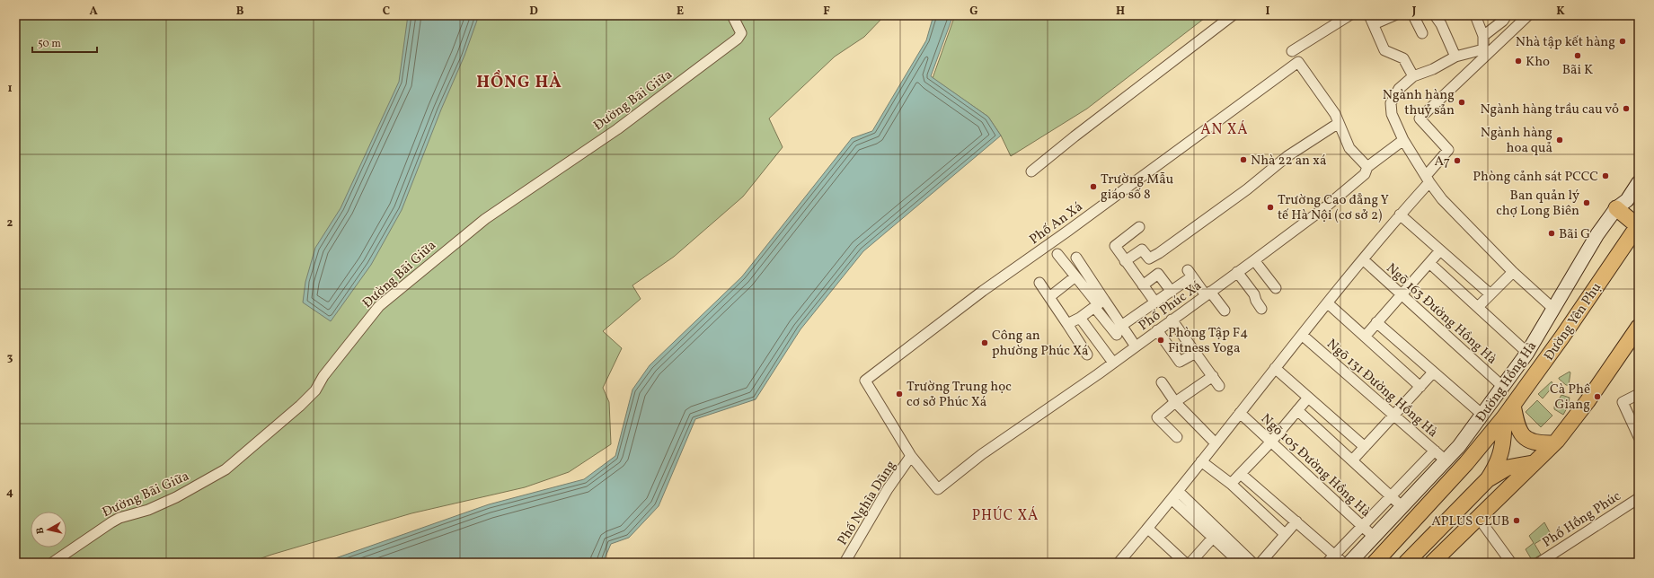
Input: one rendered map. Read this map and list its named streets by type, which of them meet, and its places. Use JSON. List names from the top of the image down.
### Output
{
  "streets": {
    "main road": ["Đường Yên Phụ"],
    "street": [
      "Đường Bãi Giữa",
      "Phố An Xá",
      "Phố Phúc Xá",
      "Ngõ 163 Đường Hồng Hà",
      "Đường Hồng Hà",
      "Ngõ 131 Đường Hồng Hà",
      "Ngõ 105 Đường Hồng Hà",
      "Phố Nghĩa Dũng",
      "Phố Hồng Phúc"
    ]
  },
  "crossings": [
    ["Phố An Xá", "Phố Phúc Xá"],
    ["Phố An Xá", "Phố Nghĩa Dũng"],
    ["Phố Phúc Xá", "Phố Nghĩa Dũng"],
    ["Ngõ 163 Đường Hồng Hà", "Đường Hồng Hà"],
    ["Đường Hồng Hà", "Ngõ 131 Đường Hồng Hà"],
    ["Đường Hồng Hà", "Ngõ 105 Đường Hồng Hà"]
  ],
  "districts": ["HỒNG HÀ", "AN XÁ", "PHÚC XÁ"],
  "places": [
    "Nhà tập kết hàng",
    "Bãi K",
    "Kho",
    "Ngành hàng thuỷ sản",
    "Ngành hàng trầu cau vỏ",
    "Ngành hàng hoa quả",
    "Nhà 22 an xá",
    "A7",
    "Phòng cảnh sát PCCC",
    "Trường Mẫu giáo số 8",
    "Ban quản lý chợ Long Biên",
    "Trường Cao đẳng Y tế Hà Nội (cơ sở 2)",
    "Bãi G",
    "Phòng Tập F4 Fitness Yoga",
    "Công an phường Phúc Xá",
    "Trường Trung học cơ sở Phúc Xá",
    "Cà Phê Giang",
    "APLUS CLUB"
  ],
  "scale_bar": "50 m",
  "north": "left",
  "grid": {
    "columns": [
      "A",
      "B",
      "C",
      "D",
      "E",
      "F",
      "G",
      "H",
      "I",
      "J",
      "K"
    ],
    "rows": [
      "1",
      "2",
      "3",
      "4"
    ]
  }
}
